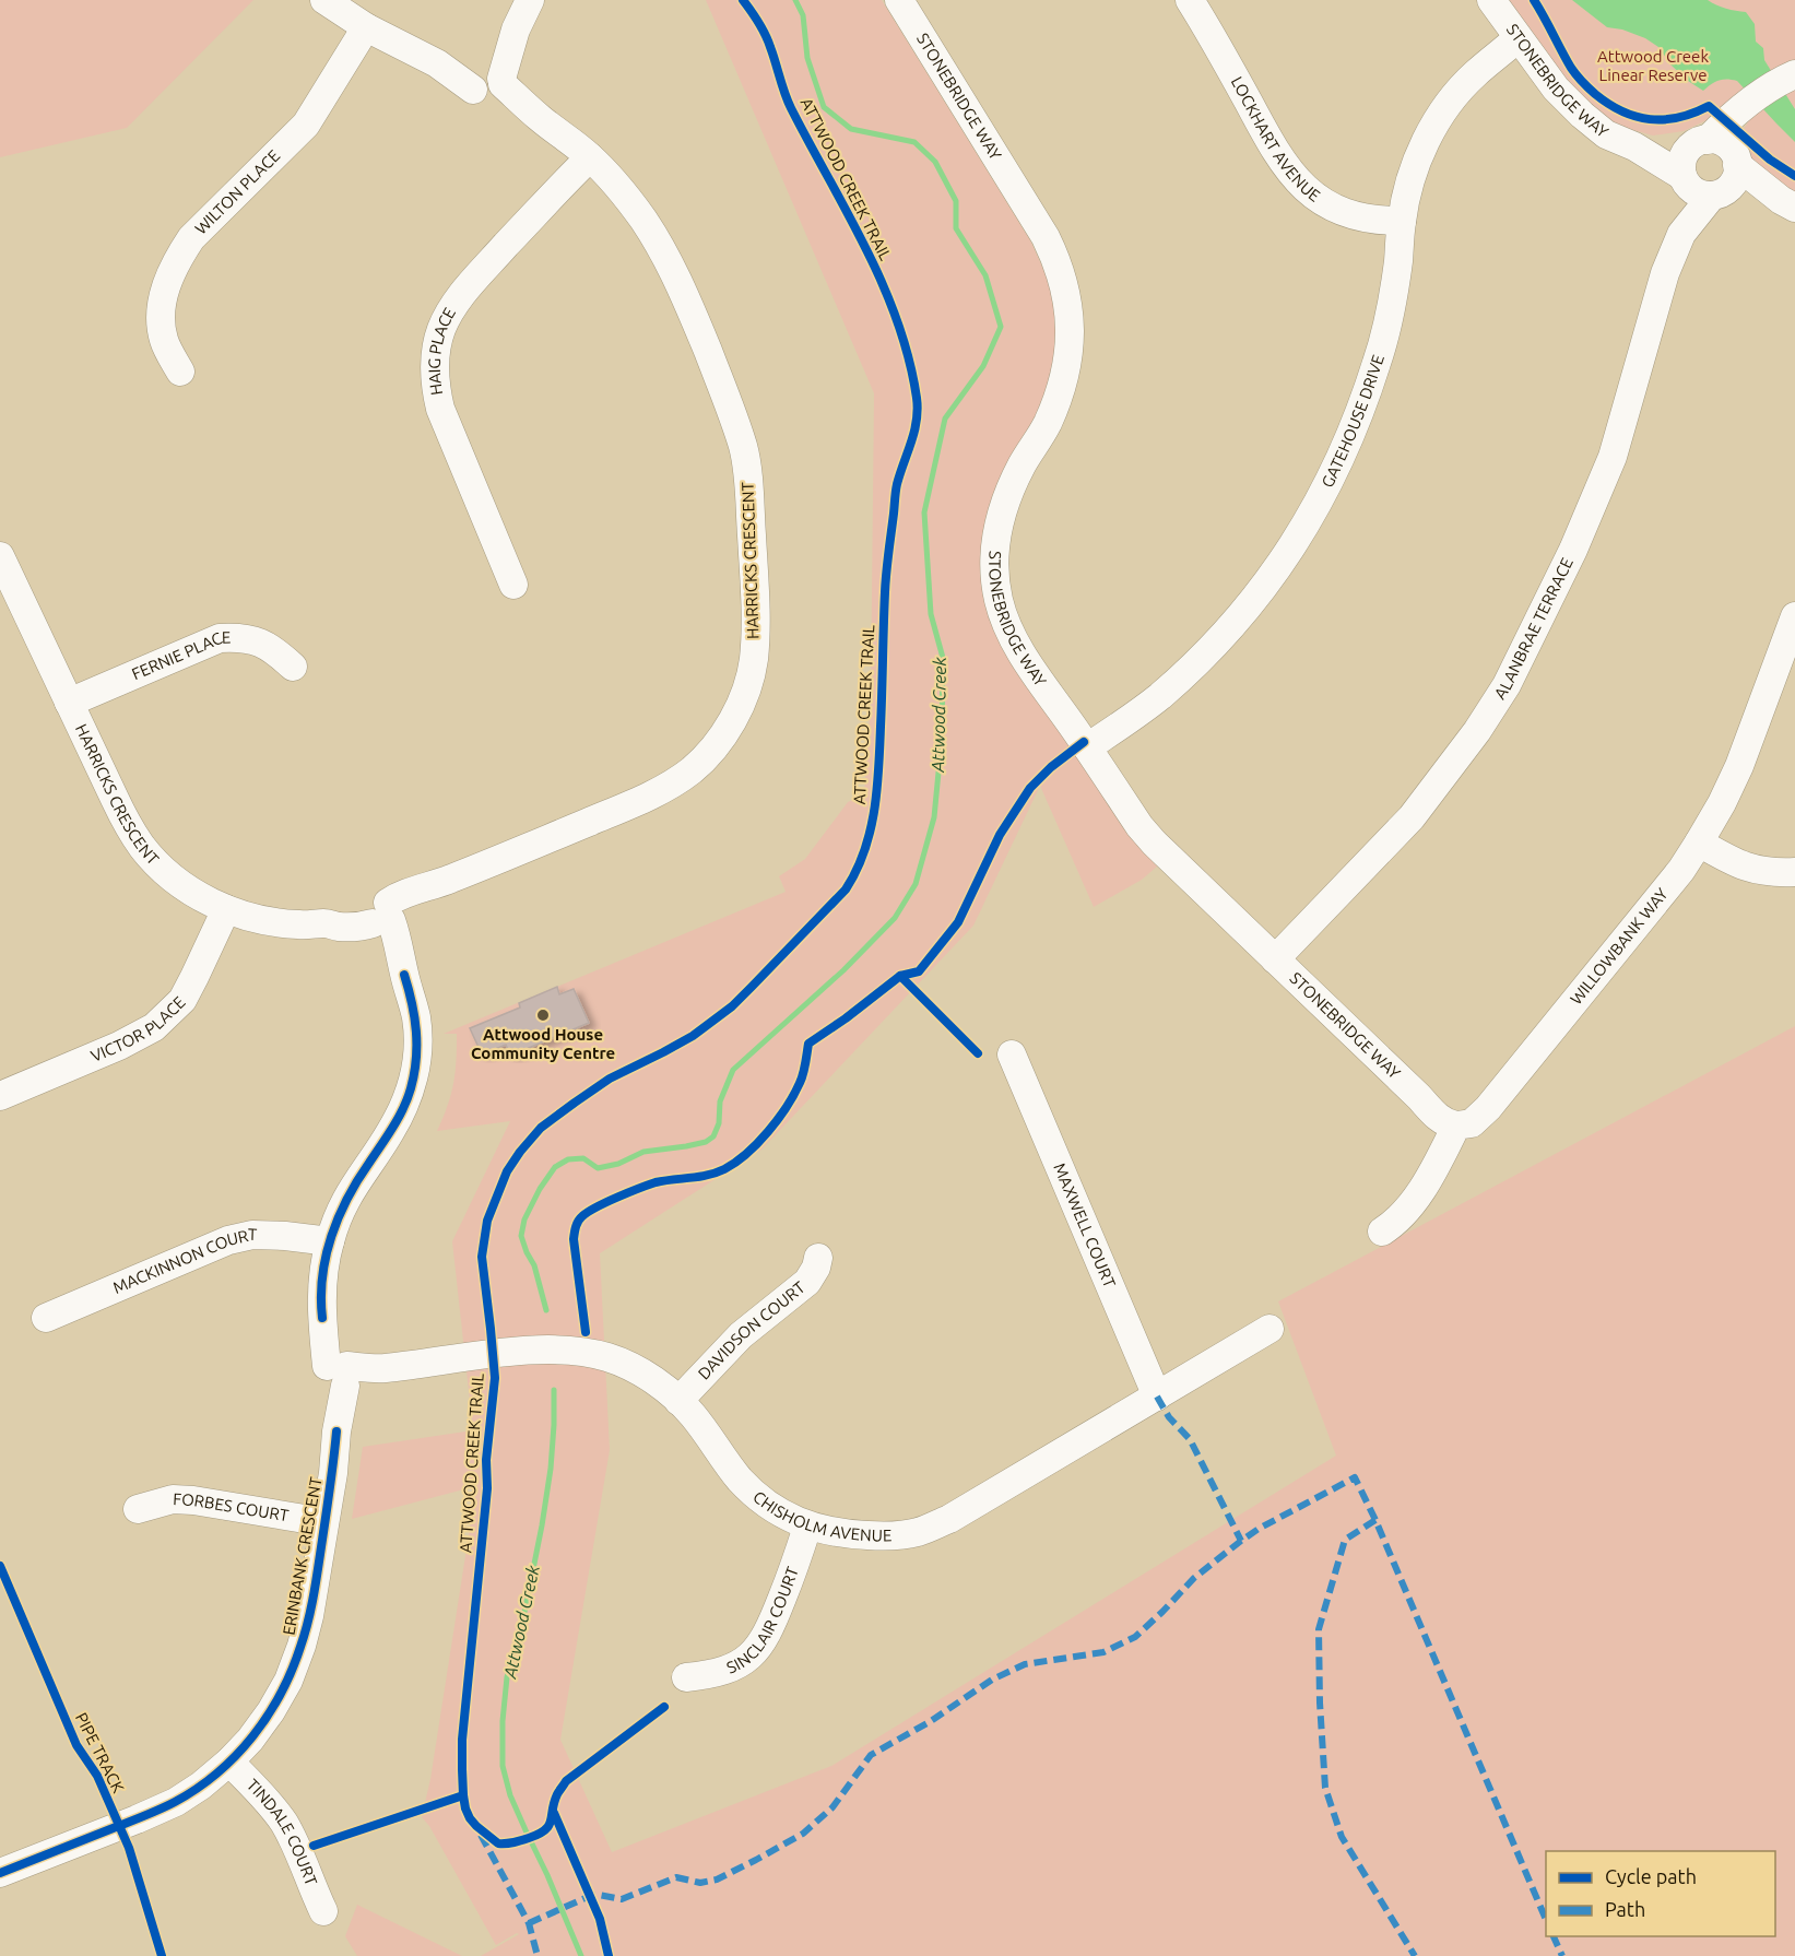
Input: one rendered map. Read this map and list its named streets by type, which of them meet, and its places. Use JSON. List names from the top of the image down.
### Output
{
  "streets": {
    "street": [
      "STONEBRIDGE WAY",
      "LOCKHART AVENUE",
      "WILTON PLACE",
      "HAIG PLACE",
      "GATEHOUSE DRIVE",
      "HARRICKS CRESCENT",
      "ALANBRAE TERRACE",
      "FERNIE PLACE",
      "WILLOWBANK WAY",
      "VICTOR PLACE",
      "MAXWELL COURT",
      "MACKINNON COURT",
      "DAVIDSON COURT",
      "FORBES COURT",
      "CHISHOLM AVENUE",
      "ERINBANK CRESCENT",
      "SINCLAIR COURT",
      "TINDALE COURT"
    ],
    "cycle path": ["ATTWOOD CREEK TRAIL", "PIPE TRACK"]
  },
  "crossings": [
    ["STONEBRIDGE WAY", "GATEHOUSE DRIVE"],
    ["STONEBRIDGE WAY", "ALANBRAE TERRACE"],
    ["STONEBRIDGE WAY", "WILLOWBANK WAY"],
    ["LOCKHART AVENUE", "GATEHOUSE DRIVE"],
    ["WILTON PLACE", "HARRICKS CRESCENT"],
    ["HAIG PLACE", "HARRICKS CRESCENT"],
    ["HARRICKS CRESCENT", "FERNIE PLACE"],
    ["HARRICKS CRESCENT", "VICTOR PLACE"],
    ["HARRICKS CRESCENT", "ERINBANK CRESCENT"],
    ["MAXWELL COURT", "CHISHOLM AVENUE"],
    ["MACKINNON COURT", "ERINBANK CRESCENT"],
    ["DAVIDSON COURT", "CHISHOLM AVENUE"],
    ["FORBES COURT", "ERINBANK CRESCENT"],
    ["CHISHOLM AVENUE", "ERINBANK CRESCENT"],
    ["CHISHOLM AVENUE", "SINCLAIR COURT"],
    ["ERINBANK CRESCENT", "TINDALE COURT"]
  ],
  "water": ["Attwood Creek"],
  "parks": ["Attwood Creek Linear Reserve"],
  "places": ["Attwood House Community Centre"],
  "legend": ["Cycle path", "Path"]
}
